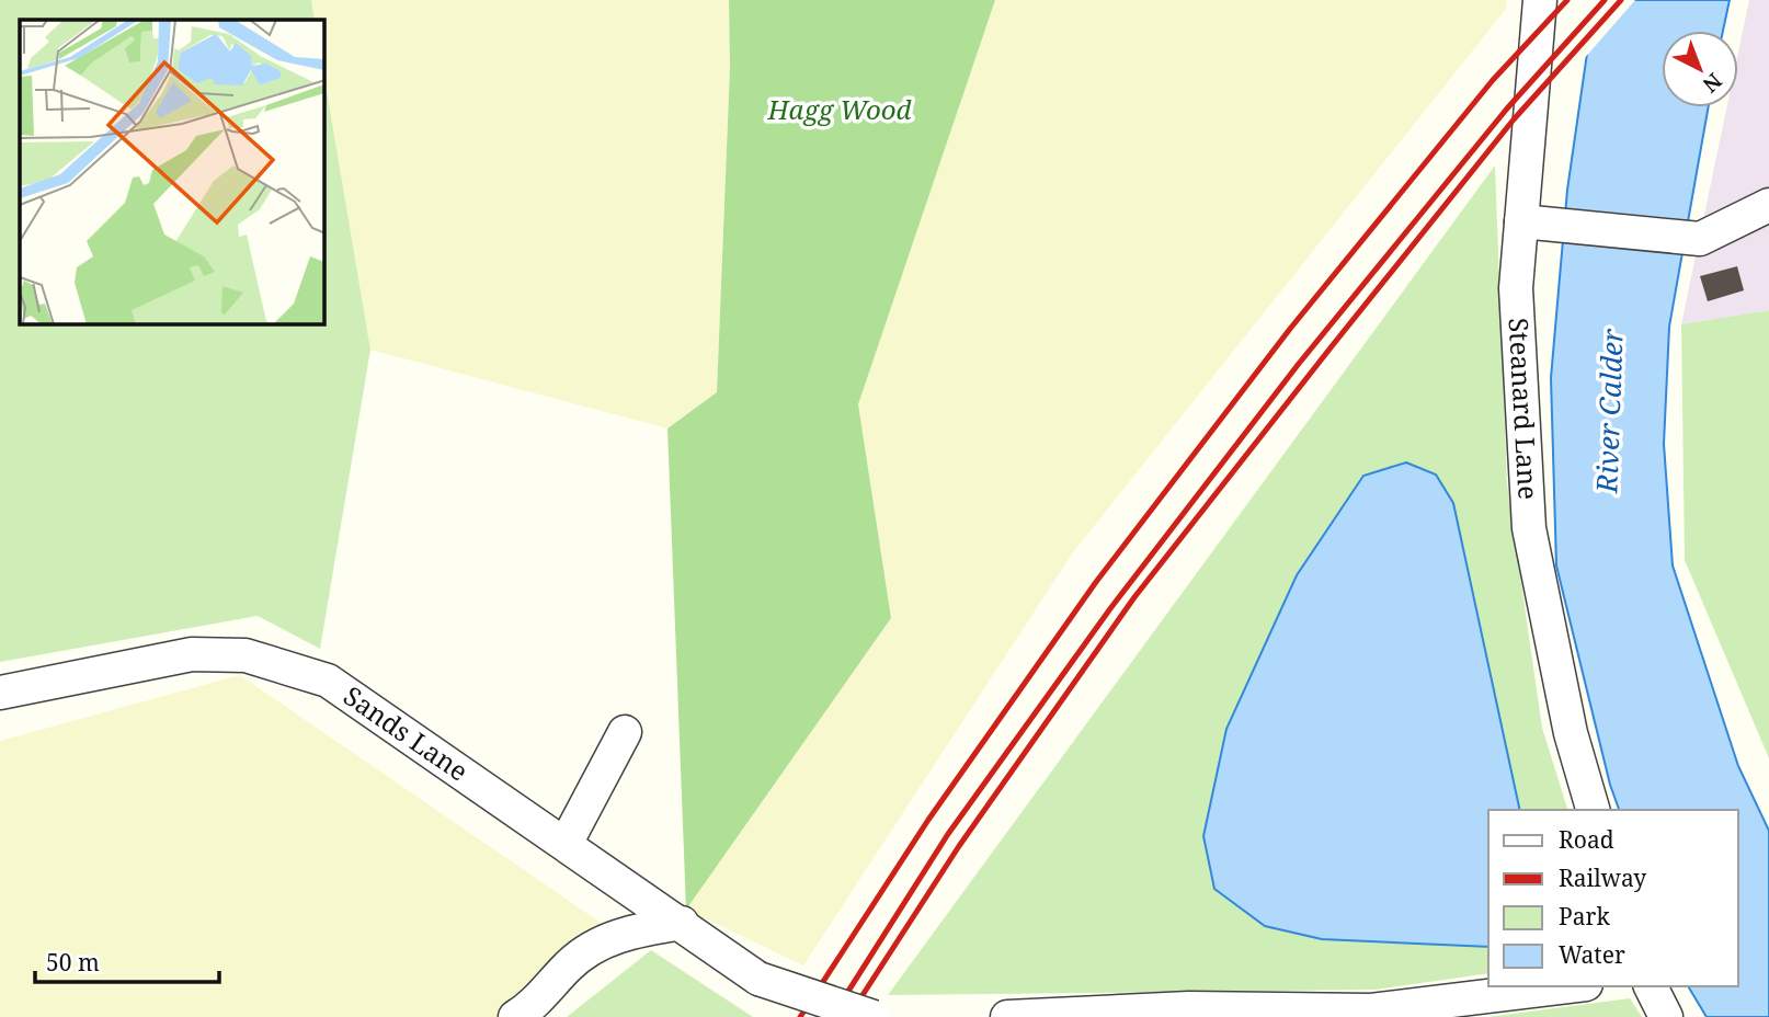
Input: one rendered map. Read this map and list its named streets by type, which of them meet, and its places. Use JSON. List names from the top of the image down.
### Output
{
  "streets": {
    "street": ["Steanard Lane", "Sands Lane"]
  },
  "water": ["River Calder"],
  "parks": ["Hagg Wood"],
  "legend": [
    "Road",
    "Railway",
    "Park",
    "Water"
  ],
  "scale_bar": "50 m",
  "north": "bottom right"
}
